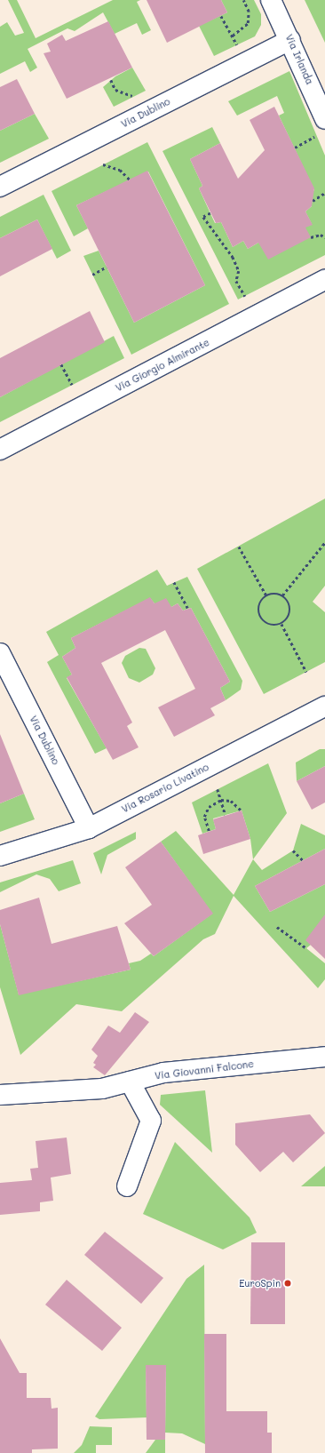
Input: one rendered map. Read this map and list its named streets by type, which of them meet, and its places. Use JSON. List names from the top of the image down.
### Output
{
  "streets": {
    "street": [
      "Via Irlanda",
      "Via Dublino",
      "Via Giorgio Almirante",
      "Via Rosario Livatino",
      "Via Giovanni Falcone"
    ]
  },
  "crossings": [
    ["Via Irlanda", "Via Dublino"],
    ["Via Dublino", "Via Rosario Livatino"]
  ],
  "places": ["EuroSpin"]
}
